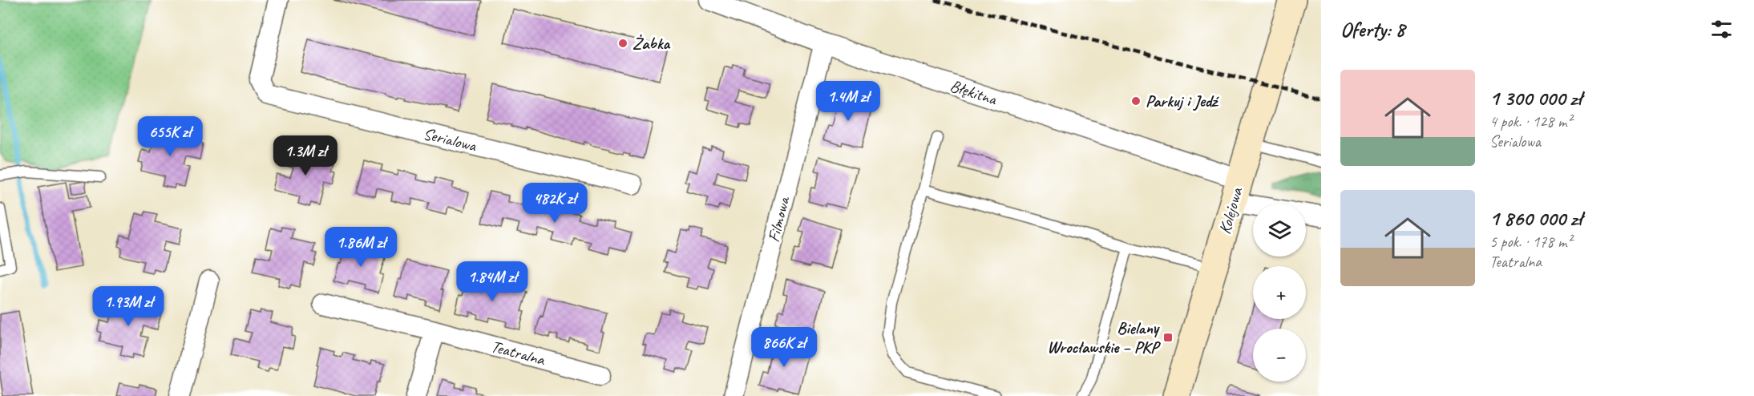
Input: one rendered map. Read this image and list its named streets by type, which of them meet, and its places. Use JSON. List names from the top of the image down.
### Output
{
  "streets": {
    "street": [
      "Błękitna",
      "Serialowa",
      "Kolejowa",
      "Filmowa",
      "Teatralna"
    ]
  },
  "crossings": [
    ["Błękitna", "Kolejowa"],
    ["Błękitna", "Filmowa"]
  ],
  "places": {
    "other": ["Żabka", "Parkuj i Jedź"],
    "transit": ["Bielany Wrocławskie – PKP"]
  },
  "page": {
    "heading": "Oferty: 8",
    "list": [
      {
        "name": "1 300 000 zł",
        "note": "4 pok. · 128 m² · Serialowa"
      },
      {
        "name": "1 860 000 zł",
        "note": "5 pok. · 178 m² · Teatralna"
      }
    ],
    "price": [
      "1.4M zł",
      "655K zł",
      "1.3M zł",
      "482K zł",
      "1.86M zł",
      "1.84M zł",
      "1.93M zł",
      "866K zł"
    ],
    "map_buttons": ["+", "−"]
  }
}
